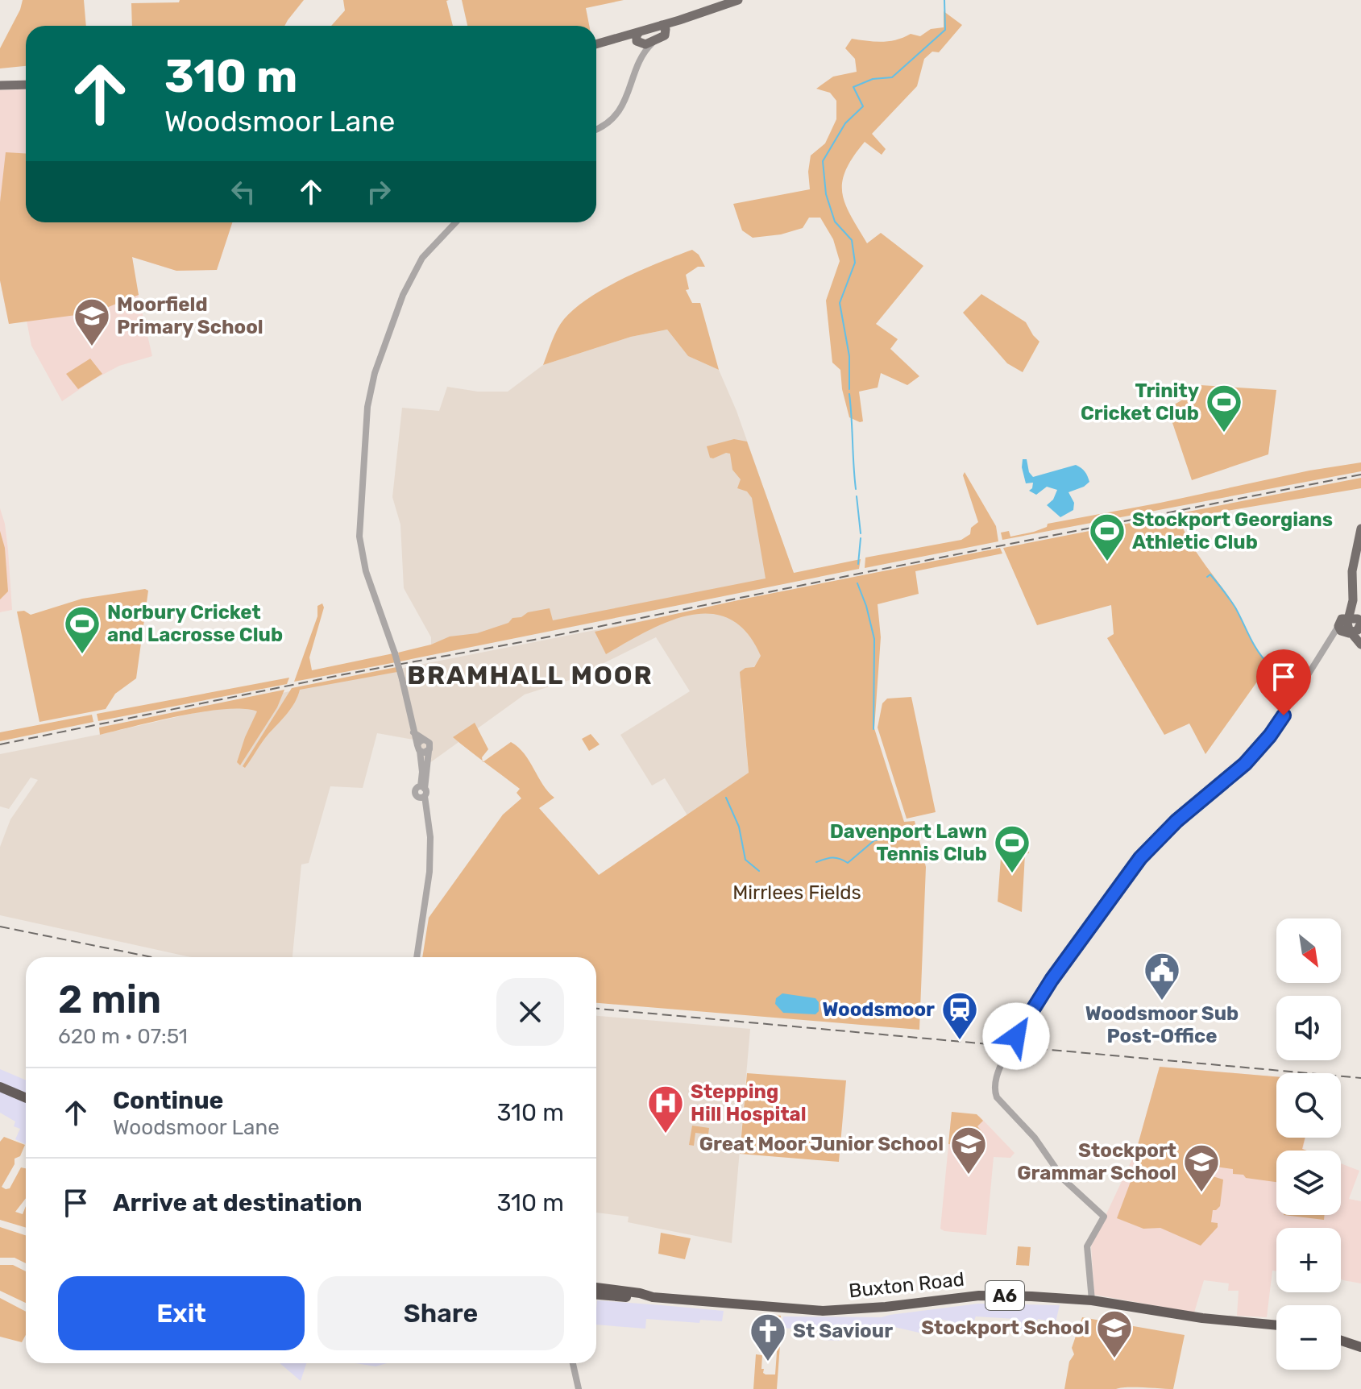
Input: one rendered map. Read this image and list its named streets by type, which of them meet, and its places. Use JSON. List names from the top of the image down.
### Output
{
  "streets": {
    "highway": ["Buxton Road", "A6"]
  },
  "districts": ["BRAMHALL MOOR"],
  "parks": ["Mirrlees Fields"],
  "places": {
    "school or university": [
      "Moorfield Primary School",
      "Great Moor Junior School",
      "Stockport Grammar School",
      "Stockport School"
    ],
    "sports": [
      "Trinity Cricket Club",
      "Stockport Georgians Athletic Club",
      "Norbury Cricket and Lacrosse Club",
      "Davenport Lawn Tennis Club"
    ],
    "public building": ["Woodsmoor Sub Post-Office"],
    "station": ["Woodsmoor"],
    "hospital": ["Stepping Hill Hospital"],
    "church": ["St Saviour"]
  },
  "north": "bottom right",
  "page": {
    "turn": ["310 m", "Woodsmoor Lane"],
    "map_buttons": ["+", "−"],
    "heading": ["2 min", "620 m · 07:51"],
    "list": [
      {
        "name": "Continue",
        "note": "Woodsmoor Lane",
        "value": "310 m"
      },
      {
        "name": "Arrive at destination",
        "value": "310 m"
      }
    ],
    "buttons": ["Exit", "Share"]
  }
}
